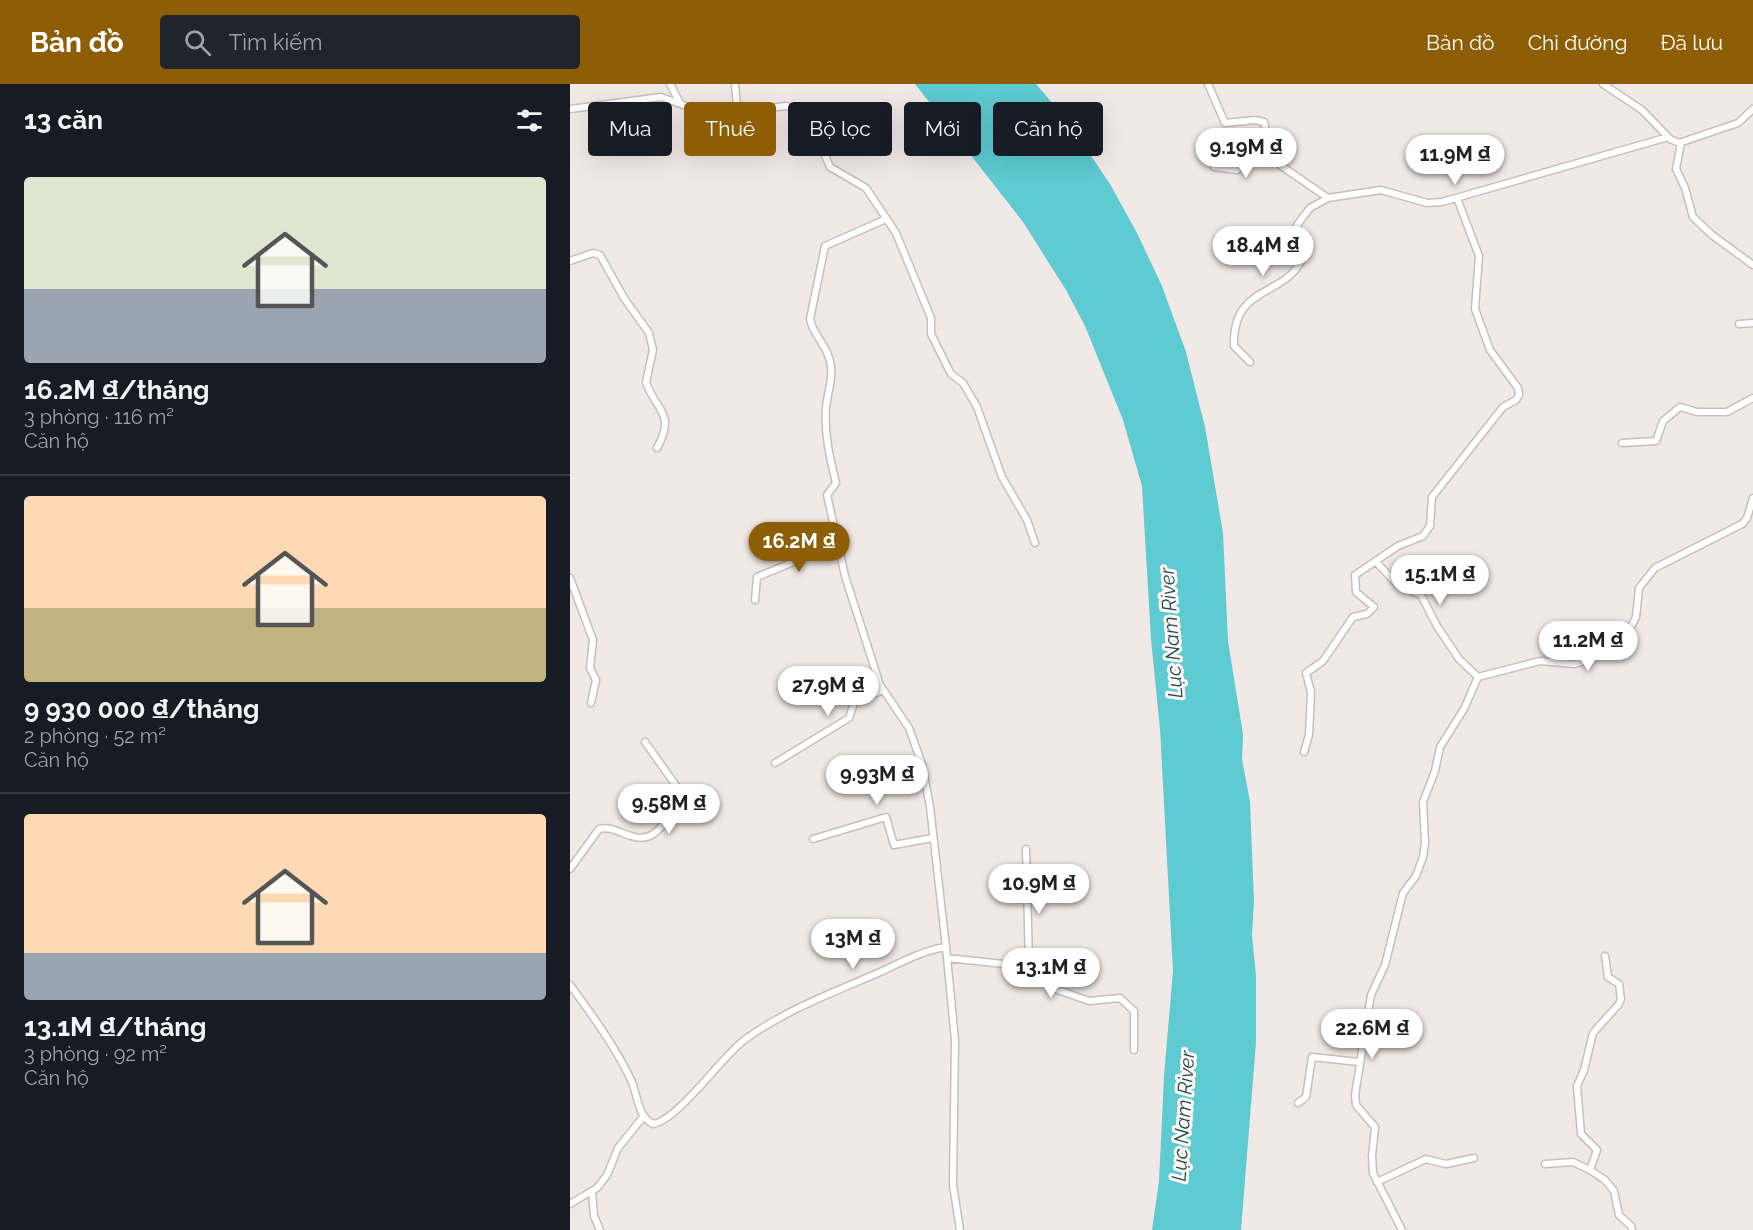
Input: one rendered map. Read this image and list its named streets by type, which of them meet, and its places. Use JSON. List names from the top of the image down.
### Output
{
  "water": ["Lục Nam River"],
  "page": {
    "header": "Bản đồ",
    "search": "Tìm kiếm",
    "nav": ["Bản đồ", "Chỉ đường", "Đã lưu"],
    "heading": "13 căn",
    "chip": [
      "Mua",
      "Thuê",
      "Bộ lọc",
      "Mới",
      "Căn hộ"
    ],
    "price": [
      "9.19M ₫",
      "11.9M ₫",
      "18.4M ₫",
      "16.2M ₫",
      "15.1M ₫",
      "11.2M ₫",
      "27.9M ₫",
      "9.93M ₫",
      "9.58M ₫",
      "10.9M ₫",
      "13M ₫",
      "13.1M ₫",
      "22.6M ₫"
    ],
    "list": [
      {
        "name": "16.2M ₫/tháng",
        "note": "3 phòng · 116 m² · Căn hộ"
      },
      {
        "name": "9 930 000 ₫/tháng",
        "note": "2 phòng · 52 m² · Căn hộ"
      },
      {
        "name": "13.1M ₫/tháng",
        "note": "3 phòng · 92 m² · Căn hộ"
      }
    ]
  }
}
